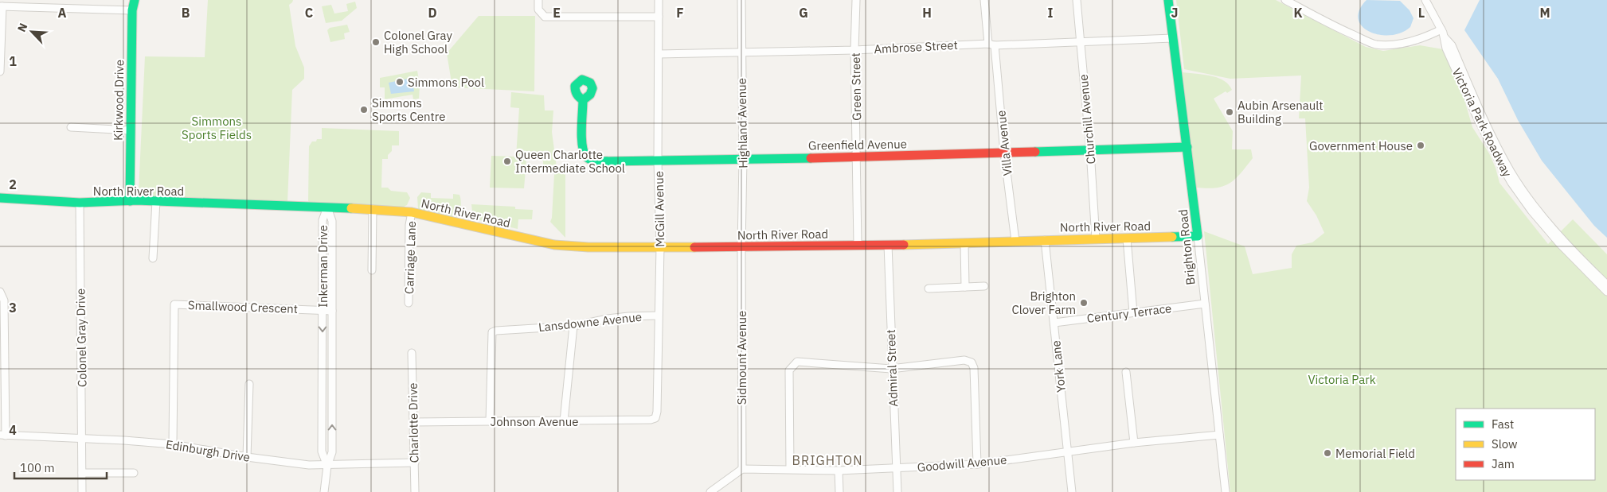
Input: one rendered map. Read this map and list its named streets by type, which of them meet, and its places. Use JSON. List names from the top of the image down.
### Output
{
  "streets": {
    "main road": [
      "Kirkwood Drive",
      "Greenfield Avenue",
      "North River Road",
      "Brighton Road"
    ],
    "street": [
      "Ambrose Street",
      "Green Street",
      "Churchill Avenue",
      "Victoria Park Roadway",
      "Highland Avenue",
      "Villa Avenue",
      "McGill Avenue",
      "Carriage Lane",
      "Inkerman Drive",
      "Smallwood Crescent",
      "Century Terrace",
      "Lansdowne Avenue",
      "Colonel Gray Drive",
      "Sidmount Avenue",
      "York Lane",
      "Admiral Street",
      "Johnson Avenue",
      "Charlotte Drive",
      "Edinburgh Drive",
      "Goodwill Avenue"
    ]
  },
  "crossings": [
    ["Ambrose Street", "Green Street"],
    ["Ambrose Street", "Churchill Avenue"],
    ["Ambrose Street", "Highland Avenue"],
    ["Ambrose Street", "Villa Avenue"],
    ["Ambrose Street", "McGill Avenue"],
    ["Ambrose Street", "Brighton Road"],
    ["Green Street", "Greenfield Avenue"],
    ["Green Street", "North River Road"],
    ["Kirkwood Drive", "North River Road"],
    ["Churchill Avenue", "Greenfield Avenue"],
    ["Churchill Avenue", "North River Road"],
    ["Highland Avenue", "Greenfield Avenue"],
    ["Highland Avenue", "North River Road"],
    ["Highland Avenue", "Sidmount Avenue"],
    ["Villa Avenue", "Greenfield Avenue"],
    ["Villa Avenue", "North River Road"],
    ["Greenfield Avenue", "McGill Avenue"],
    ["Greenfield Avenue", "Brighton Road"],
    ["North River Road", "McGill Avenue"],
    ["North River Road", "Brighton Road"],
    ["North River Road", "Carriage Lane"],
    ["North River Road", "Inkerman Drive"],
    ["North River Road", "Colonel Gray Drive"],
    ["North River Road", "Sidmount Avenue"],
    ["North River Road", "York Lane"],
    ["North River Road", "Admiral Street"],
    ["McGill Avenue", "Lansdowne Avenue"],
    ["McGill Avenue", "Johnson Avenue"],
    ["Brighton Road", "Century Terrace"],
    ["Brighton Road", "Goodwill Avenue"],
    ["Inkerman Drive", "Smallwood Crescent"],
    ["Inkerman Drive", "Edinburgh Drive"],
    ["Smallwood Crescent", "Edinburgh Drive"],
    ["Century Terrace", "York Lane"],
    ["Lansdowne Avenue", "Johnson Avenue"],
    ["Colonel Gray Drive", "Edinburgh Drive"],
    ["Sidmount Avenue", "Goodwill Avenue"],
    ["York Lane", "Goodwill Avenue"],
    ["Admiral Street", "Goodwill Avenue"],
    ["Johnson Avenue", "Charlotte Drive"],
    ["Charlotte Drive", "Edinburgh Drive"]
  ],
  "districts": ["BRIGHTON"],
  "parks": ["Simmons Sports Fields", "Victoria Park"],
  "places": [
    "Colonel Gray High School",
    "Simmons Pool",
    "Simmons Sports Centre",
    "Aubin Arsenault Building",
    "Government House",
    "Queen Charlotte Intermediate School",
    "Brighton Clover Farm",
    "Memorial Field"
  ],
  "legend": ["Fast", "Slow", "Jam"],
  "scale_bar": "100 m",
  "north": "top left",
  "grid": {
    "columns": [
      "A",
      "B",
      "C",
      "D",
      "E",
      "F",
      "G",
      "H",
      "I",
      "J",
      "K",
      "L",
      "M"
    ],
    "rows": [
      "1",
      "2",
      "3",
      "4"
    ]
  }
}
